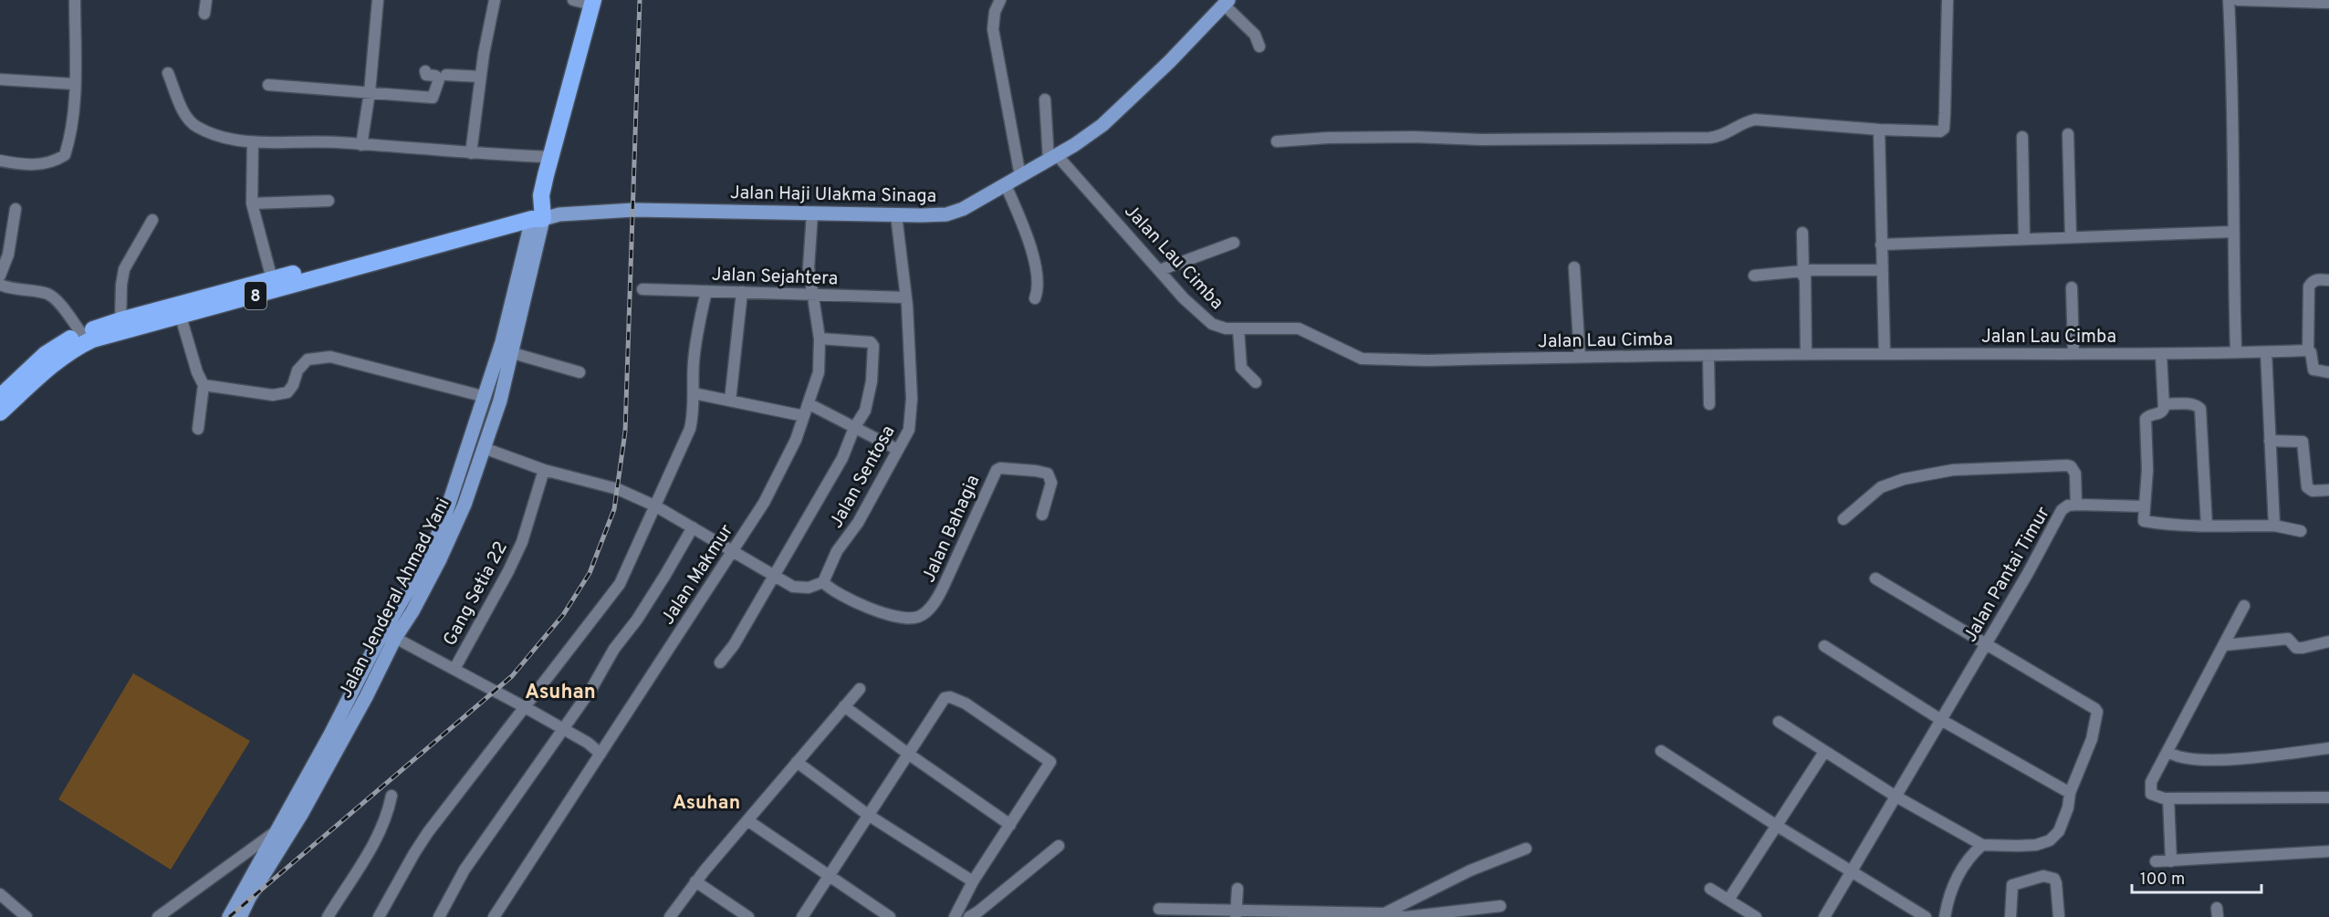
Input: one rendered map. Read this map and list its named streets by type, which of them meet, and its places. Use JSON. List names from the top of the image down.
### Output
{
  "streets": {
    "highway": ["8"],
    "main road": ["Jalan Haji Ulakma Sinaga", "Jalan Jenderal Ahmad Yani"],
    "street": [
      "Jalan Lau Cimba",
      "Jalan Sejahtera",
      "Jalan Sentosa",
      "Jalan Bahagia",
      "Jalan Makmur",
      "Jalan Pantai Timur",
      "Gang Setia 22"
    ]
  },
  "crossings": [
    ["Jalan Haji Ulakma Sinaga", "Jalan Lau Cimba"],
    ["Jalan Haji Ulakma Sinaga", "8"],
    ["Jalan Haji Ulakma Sinaga", "Jalan Sentosa"],
    ["Jalan Haji Ulakma Sinaga", "Jalan Makmur"],
    ["Jalan Haji Ulakma Sinaga", "Jalan Jenderal Ahmad Yani"],
    ["Jalan Sejahtera", "Jalan Sentosa"],
    ["Jalan Sejahtera", "Jalan Makmur"],
    ["8", "Jalan Jenderal Ahmad Yani"],
    ["Jalan Sentosa", "Jalan Bahagia"]
  ],
  "districts": ["Asuhan", "Asuhan"],
  "scale_bar": "100 m"
}
